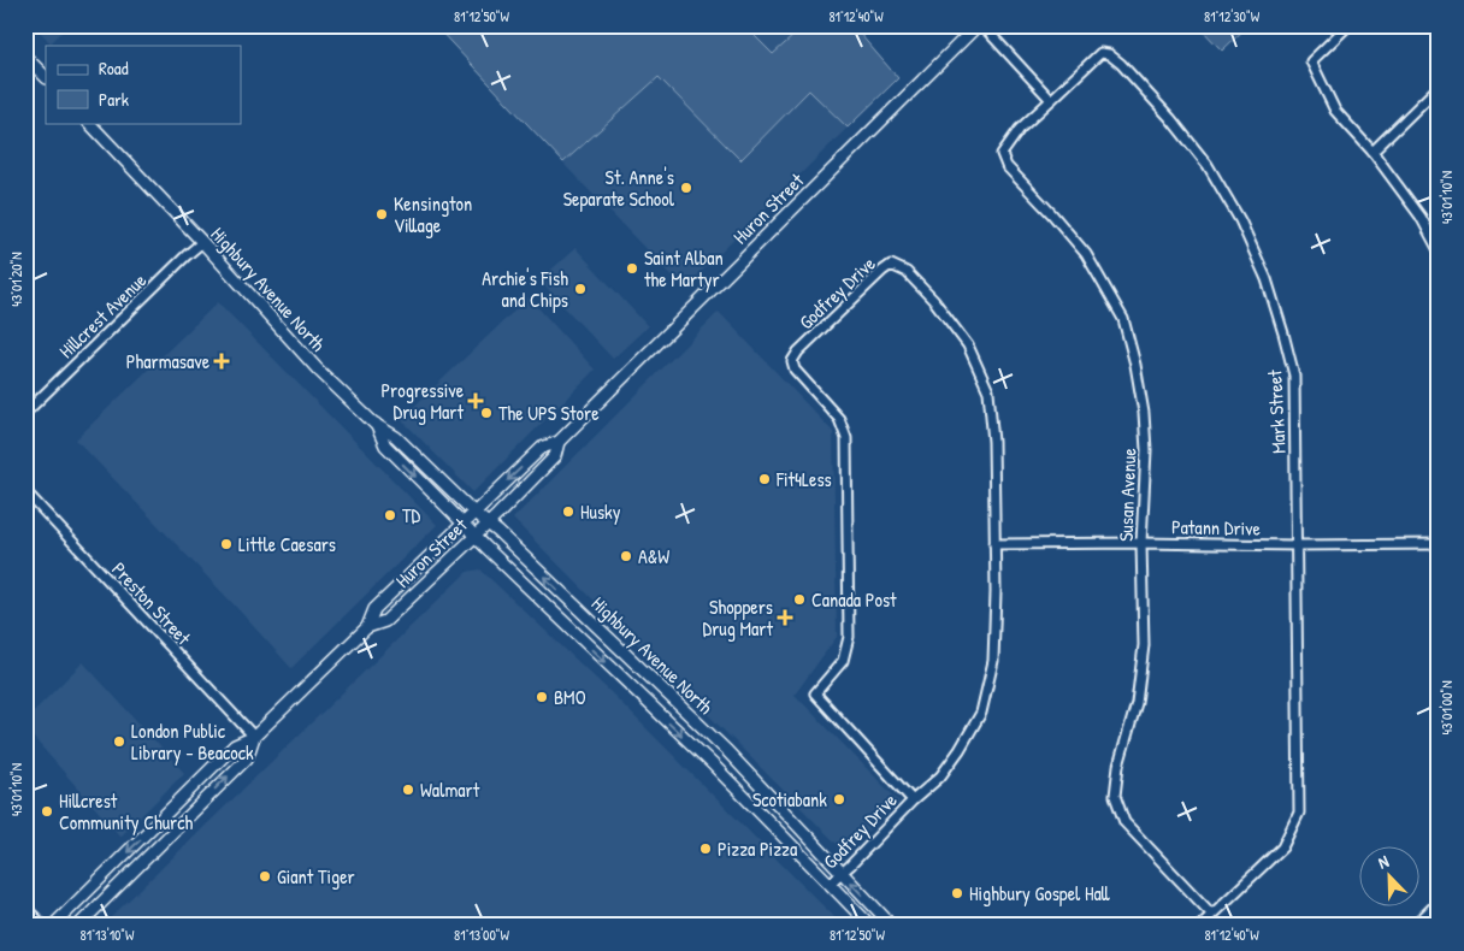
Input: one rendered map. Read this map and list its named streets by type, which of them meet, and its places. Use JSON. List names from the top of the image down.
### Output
{
  "streets": {
    "main road": ["Huron Street", "Highbury Avenue North"],
    "street": [
      "Godfrey Drive",
      "Hillcrest Avenue",
      "Mark Street",
      "Susan Avenue",
      "Patann Drive",
      "Preston Street"
    ]
  },
  "crossings": [
    ["Huron Street", "Highbury Avenue North"],
    ["Huron Street", "Preston Street"],
    ["Highbury Avenue North", "Godfrey Drive"],
    ["Highbury Avenue North", "Hillcrest Avenue"],
    ["Godfrey Drive", "Patann Drive"],
    ["Mark Street", "Susan Avenue"],
    ["Mark Street", "Patann Drive"],
    ["Susan Avenue", "Patann Drive"]
  ],
  "places": {
    "other": [
      "St. Anne's Separate School",
      "Kensington Village",
      "Saint Alban the Martyr",
      "Archie's Fish and Chips",
      "The UPS Store",
      "Fit4Less",
      "Husky",
      "TD",
      "Little Caesars",
      "A&W",
      "Canada Post",
      "BMO",
      "London Public Library - Beacock",
      "Walmart",
      "Scotiabank",
      "Hillcrest Community Church",
      "Pizza Pizza",
      "Giant Tiger",
      "Highbury Gospel Hall"
    ],
    "health": ["Pharmasave", "Progressive Drug Mart", "Shoppers Drug Mart"]
  },
  "legend": ["Road", "Park"],
  "north": "top left",
  "coordinates": [
    "81°12'50\"W",
    "81°12'40\"W",
    "81°12'30\"W",
    "43°01'10\"N",
    "43°01'20\"N",
    "43°01'00\"N",
    "81°13'10\"W",
    "81°13'00\"W"
  ]
}
